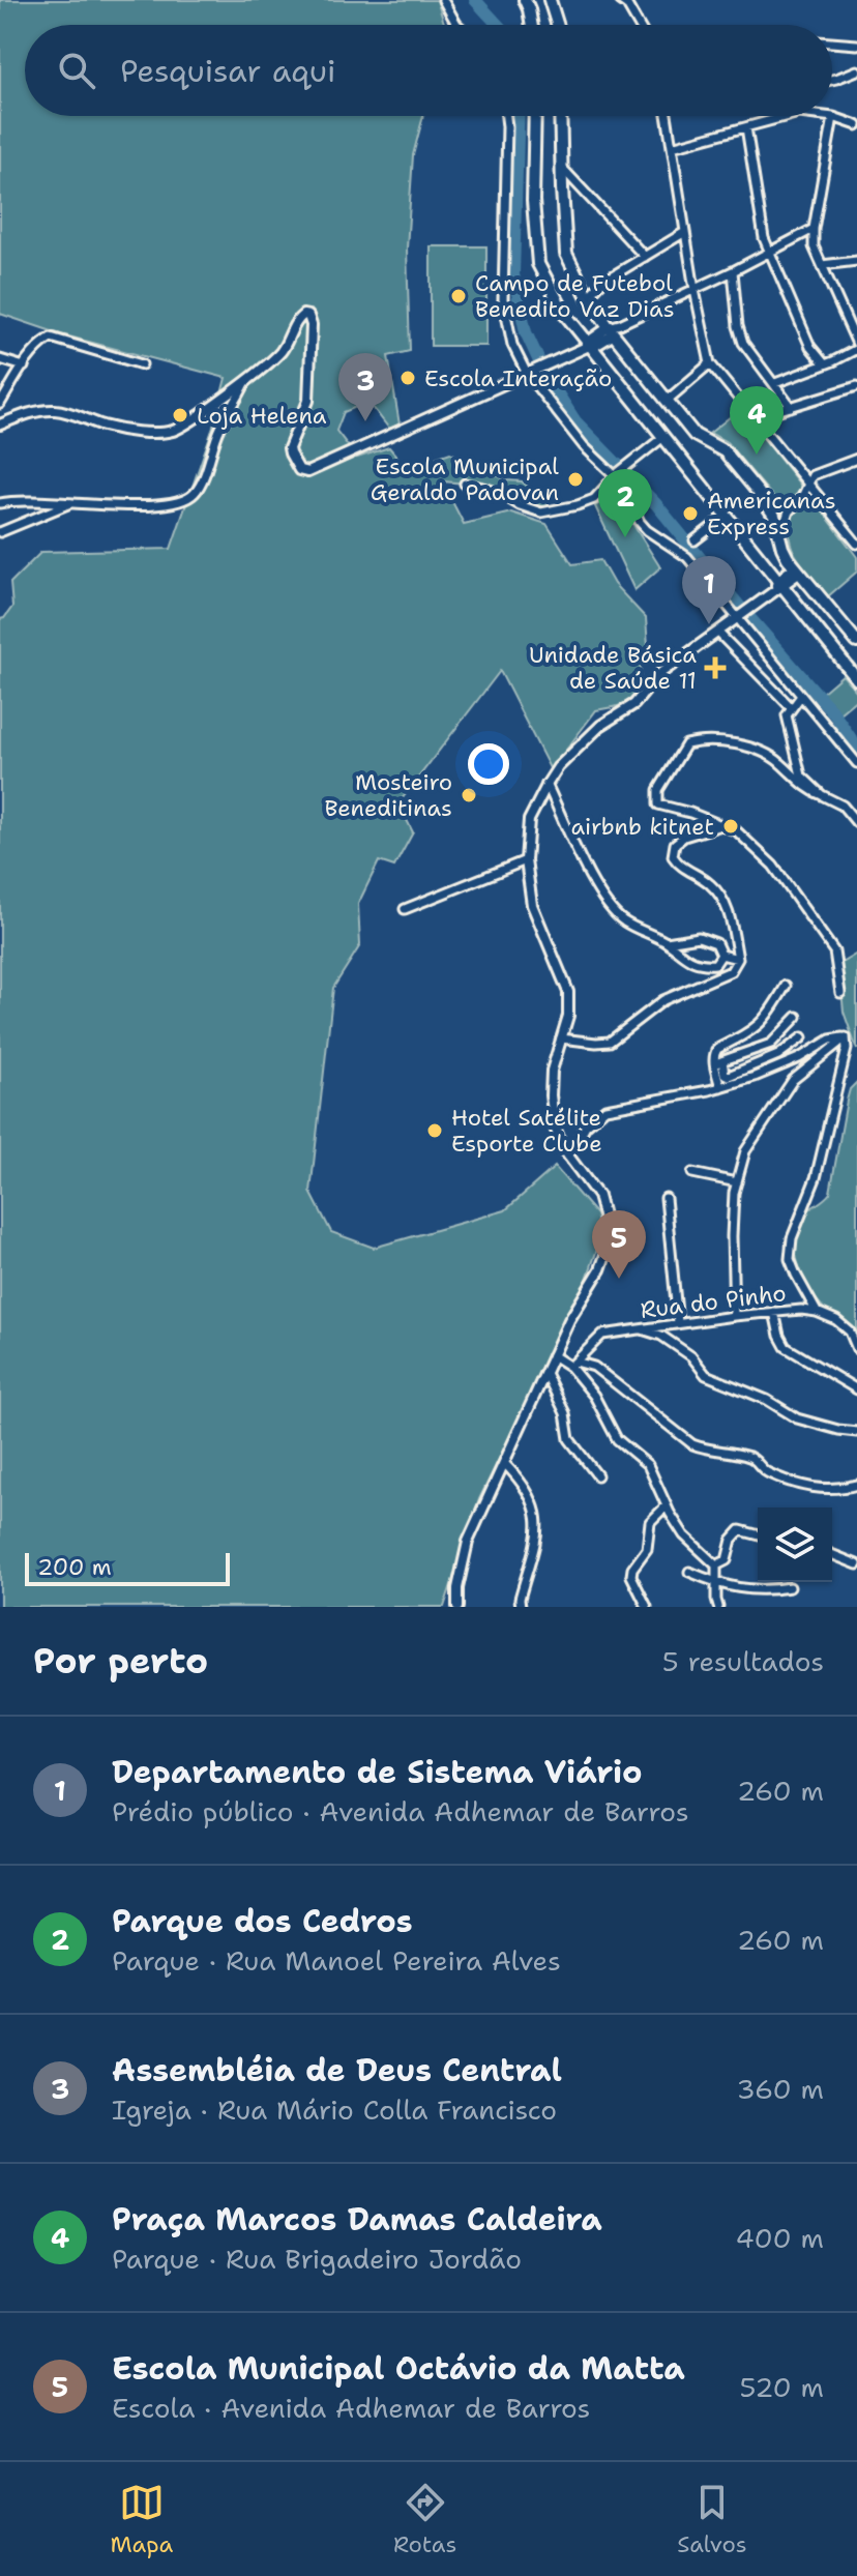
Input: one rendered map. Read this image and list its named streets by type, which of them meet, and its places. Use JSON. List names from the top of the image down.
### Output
{
  "streets": {
    "street": ["Rua do Pinho"]
  },
  "places": {
    "other": [
      "Campo de Futebol Benedito Vaz Dias",
      "Escola Interação",
      "Loja Helena",
      "Escola Municipal Geraldo Padovan",
      "Americanas Express",
      "Mosteiro Beneditinas",
      "airbnb kitnet",
      "Hotel Satélite Esporte Clube"
    ],
    "health": ["Unidade Básica de Saúde 11"]
  },
  "scale_bar": "200 m",
  "page": {
    "search": "Pesquisar aqui",
    "pins": [
      "3",
      "4",
      "2",
      "1",
      "5"
    ],
    "scale": "200 m",
    "heading": ["Por perto", "5 resultados"],
    "list": [
      {
        "mark": "1",
        "name": "Departamento de Sistema Viário",
        "note": "Prédio público · Avenida Adhemar de Barros",
        "value": "260 m"
      },
      {
        "mark": "2",
        "name": "Parque dos Cedros",
        "note": "Parque · Rua Manoel Pereira Alves",
        "value": "260 m"
      },
      {
        "mark": "3",
        "name": "Assembléia de Deus Central",
        "note": "Igreja · Rua Mário Colla Francisco",
        "value": "360 m"
      },
      {
        "mark": "4",
        "name": "Praça Marcos Damas Caldeira",
        "note": "Parque · Rua Brigadeiro Jordão",
        "value": "400 m"
      },
      {
        "mark": "5",
        "name": "Escola Municipal Octávio da Matta",
        "note": "Escola · Avenida Adhemar de Barros",
        "value": "520 m"
      }
    ],
    "nav": ["Mapa", "Rotas", "Salvos"]
  }
}
